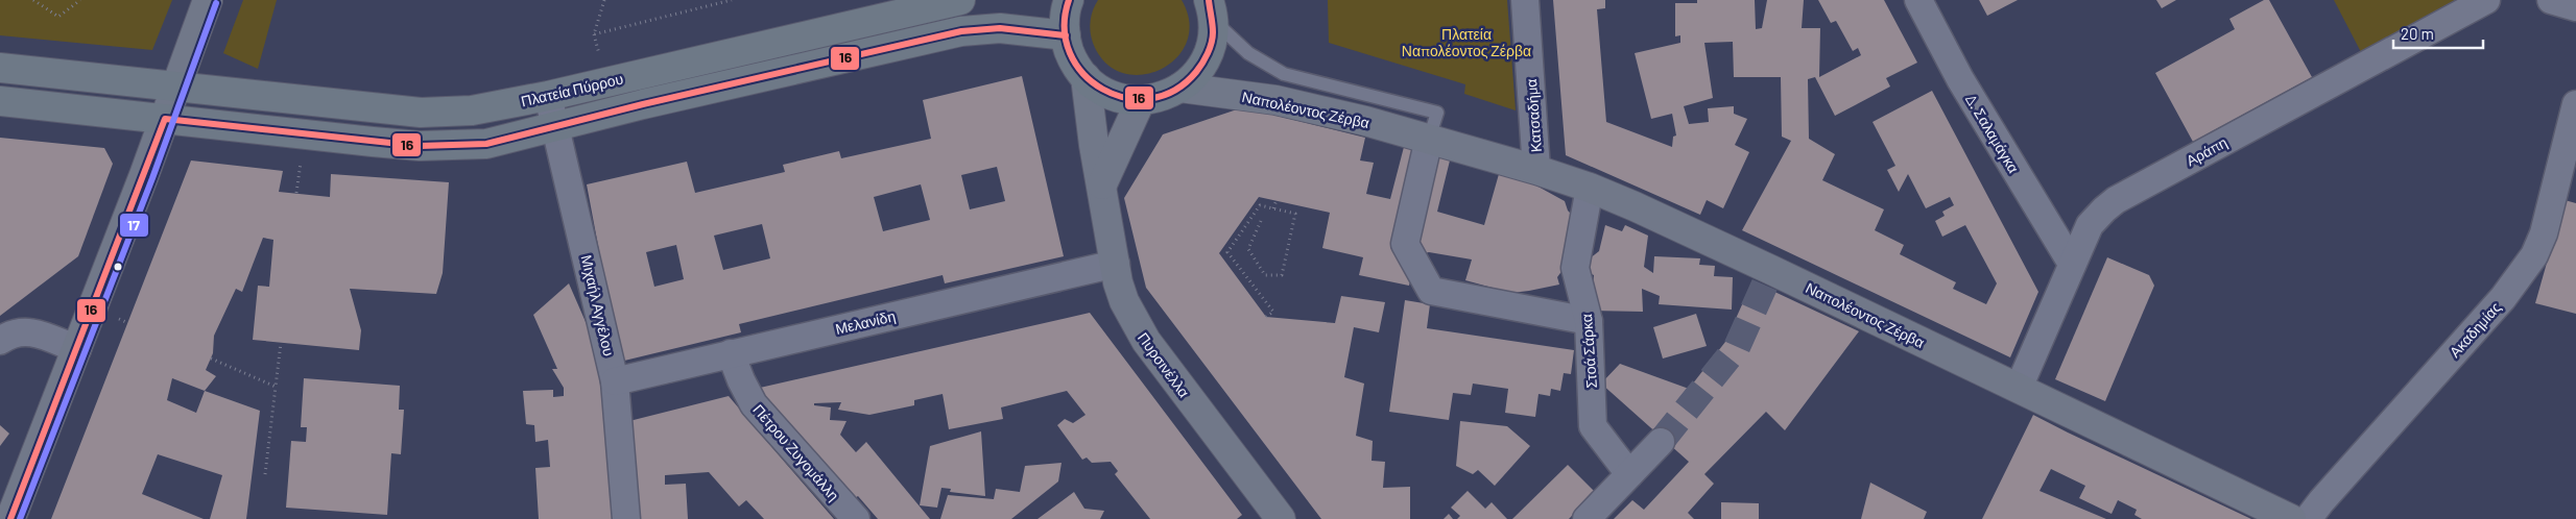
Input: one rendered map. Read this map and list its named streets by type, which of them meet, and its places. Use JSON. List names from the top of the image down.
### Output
{
  "streets": {
    "main road": ["Πλατεία Πύρρου", "Ναπολέοντος Ζέρβα", "Πυρσινέλλα"],
    "street": [
      "Κατσαδήμα",
      "Δ. Σαλαμάγκα",
      "Αράπη",
      "Μιχαήλ Αγγέλου",
      "Μελανίδη",
      "Ακαδημίας",
      "Στοά Σάρκα",
      "Πέτρου Ζυγομάλλη"
    ]
  },
  "crossings": [
    ["Πλατεία Πύρρου", "Μιχαήλ Αγγέλου"],
    ["Ναπολέοντος Ζέρβα", "Κατσαδήμα"],
    ["Ναπολέοντος Ζέρβα", "Αράπη"],
    ["Ναπολέοντος Ζέρβα", "Στοά Σάρκα"],
    ["Δ. Σαλαμάγκα", "Αράπη"],
    ["Μιχαήλ Αγγέλου", "Μελανίδη"],
    ["Μελανίδη", "Πυρσινέλλα"],
    ["Μελανίδη", "Πέτρου Ζυγομάλλη"]
  ],
  "parks": ["Πλατεία Ναπολέοντος Ζέρβα"],
  "lines": ["transit line 16", "transit line 17"],
  "scale_bar": "20 m"
}
